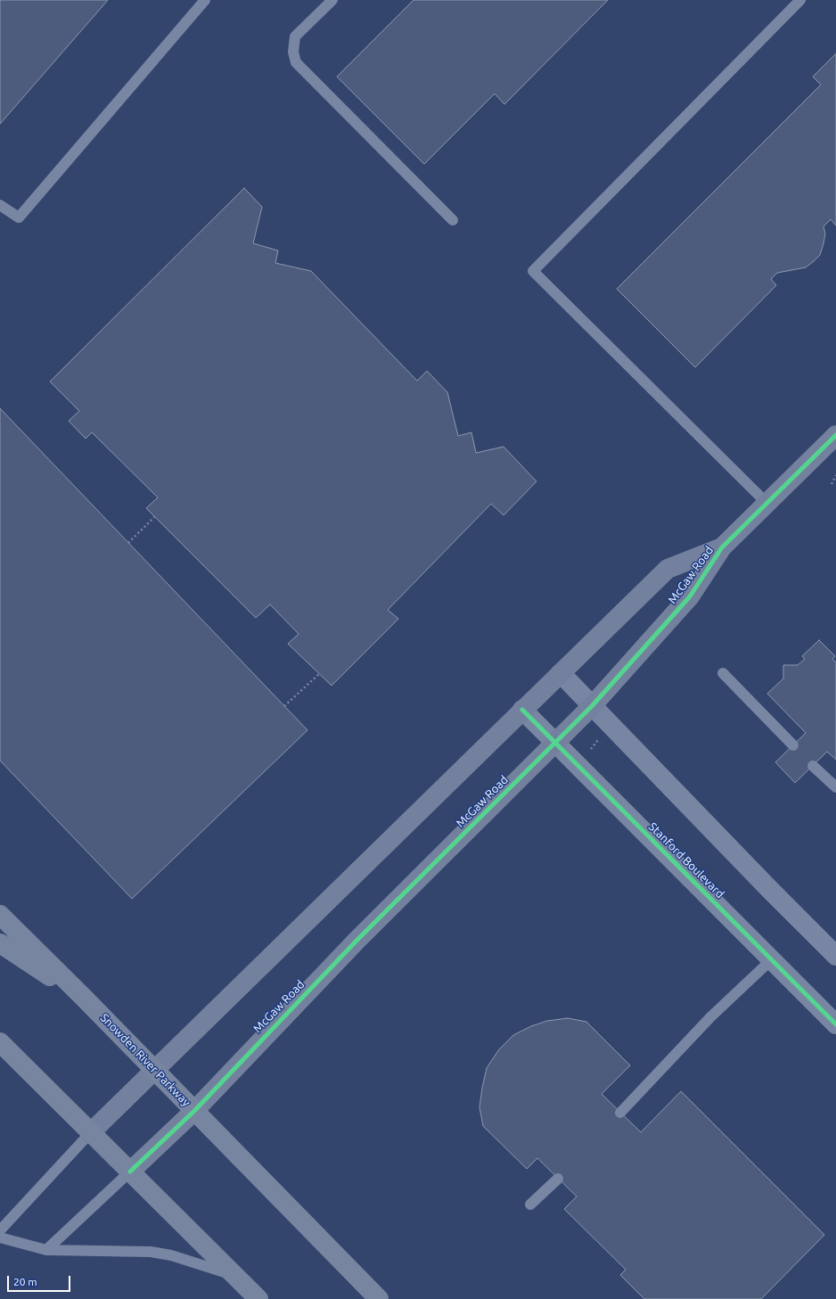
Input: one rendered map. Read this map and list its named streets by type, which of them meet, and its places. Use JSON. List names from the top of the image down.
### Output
{
  "streets": {
    "main road": ["Snowden River Parkway"],
    "street": ["McGaw Road", "Stanford Boulevard"]
  },
  "crossings": [
    ["McGaw Road", "Stanford Boulevard"],
    ["McGaw Road", "Snowden River Parkway"]
  ],
  "scale_bar": "20 m"
}
